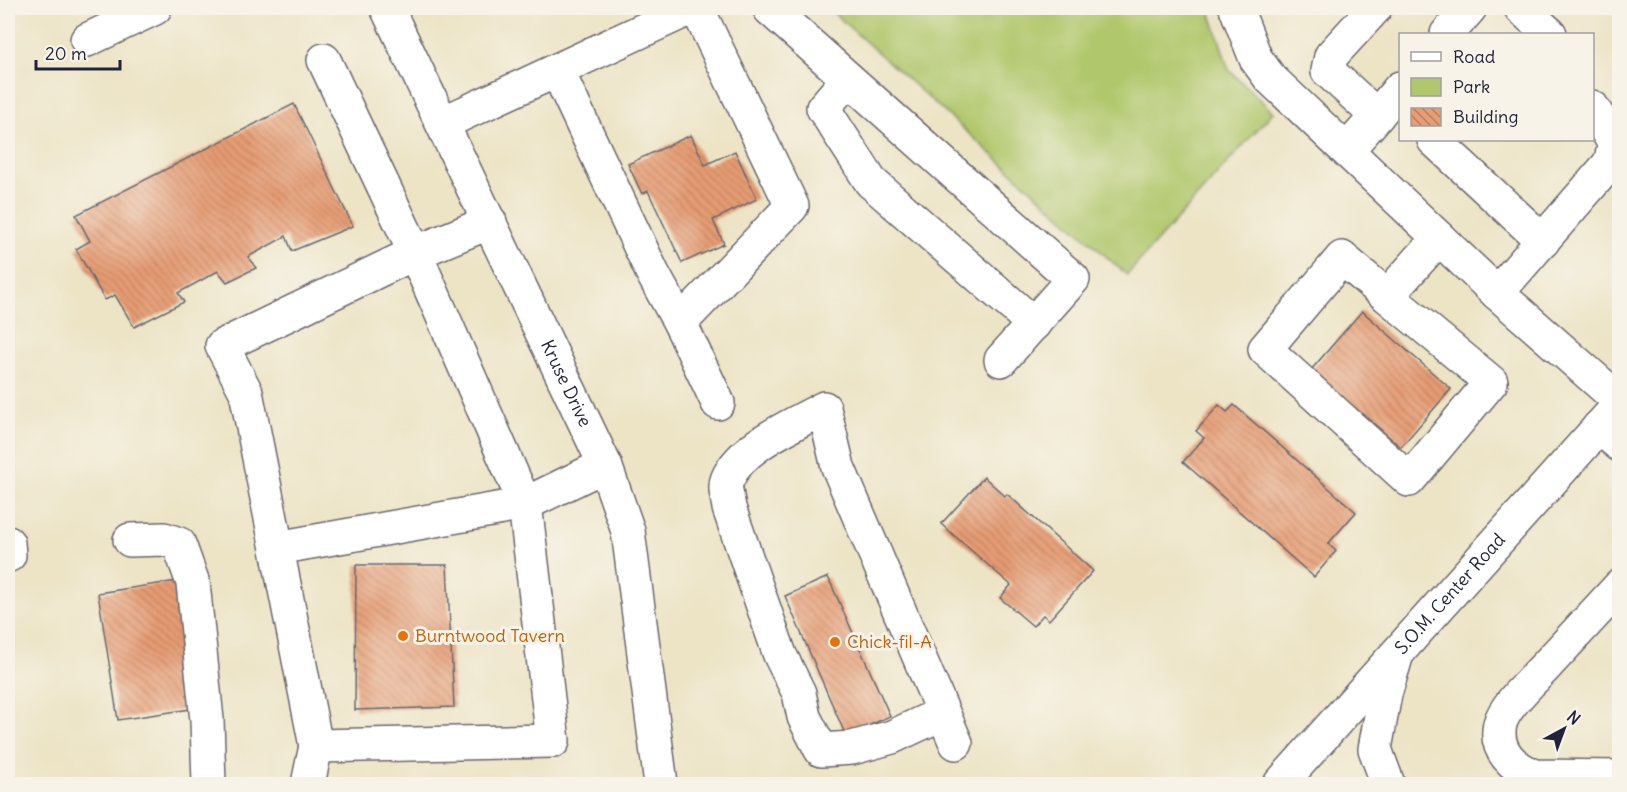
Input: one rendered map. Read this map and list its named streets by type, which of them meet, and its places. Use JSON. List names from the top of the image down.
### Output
{
  "streets": {
    "street": ["Kruse Drive", "S.O.M. Center Road"]
  },
  "places": ["Burntwood Tavern", "Chick-fil-A"],
  "legend": ["Road", "Park", "Building"],
  "scale_bar": "20 m",
  "north": "top right"
}
